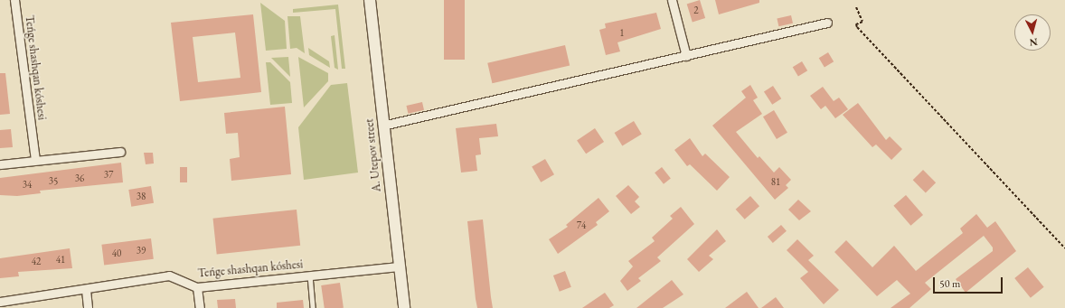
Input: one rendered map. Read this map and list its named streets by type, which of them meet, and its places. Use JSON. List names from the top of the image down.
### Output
{
  "streets": {
    "main road": ["A. Utepov street"],
    "street": ["Teńge shashqan kóshesi"]
  },
  "crossings": [
    ["Teńge shashqan kóshesi", "A. Utepov street"]
  ],
  "house_numbers": [
    "2",
    "1",
    "37",
    "36",
    "35",
    "81",
    "34",
    "38",
    "74",
    "39",
    "40",
    "41",
    "42"
  ],
  "scale_bar": "50 m",
  "north": "bottom"
}
